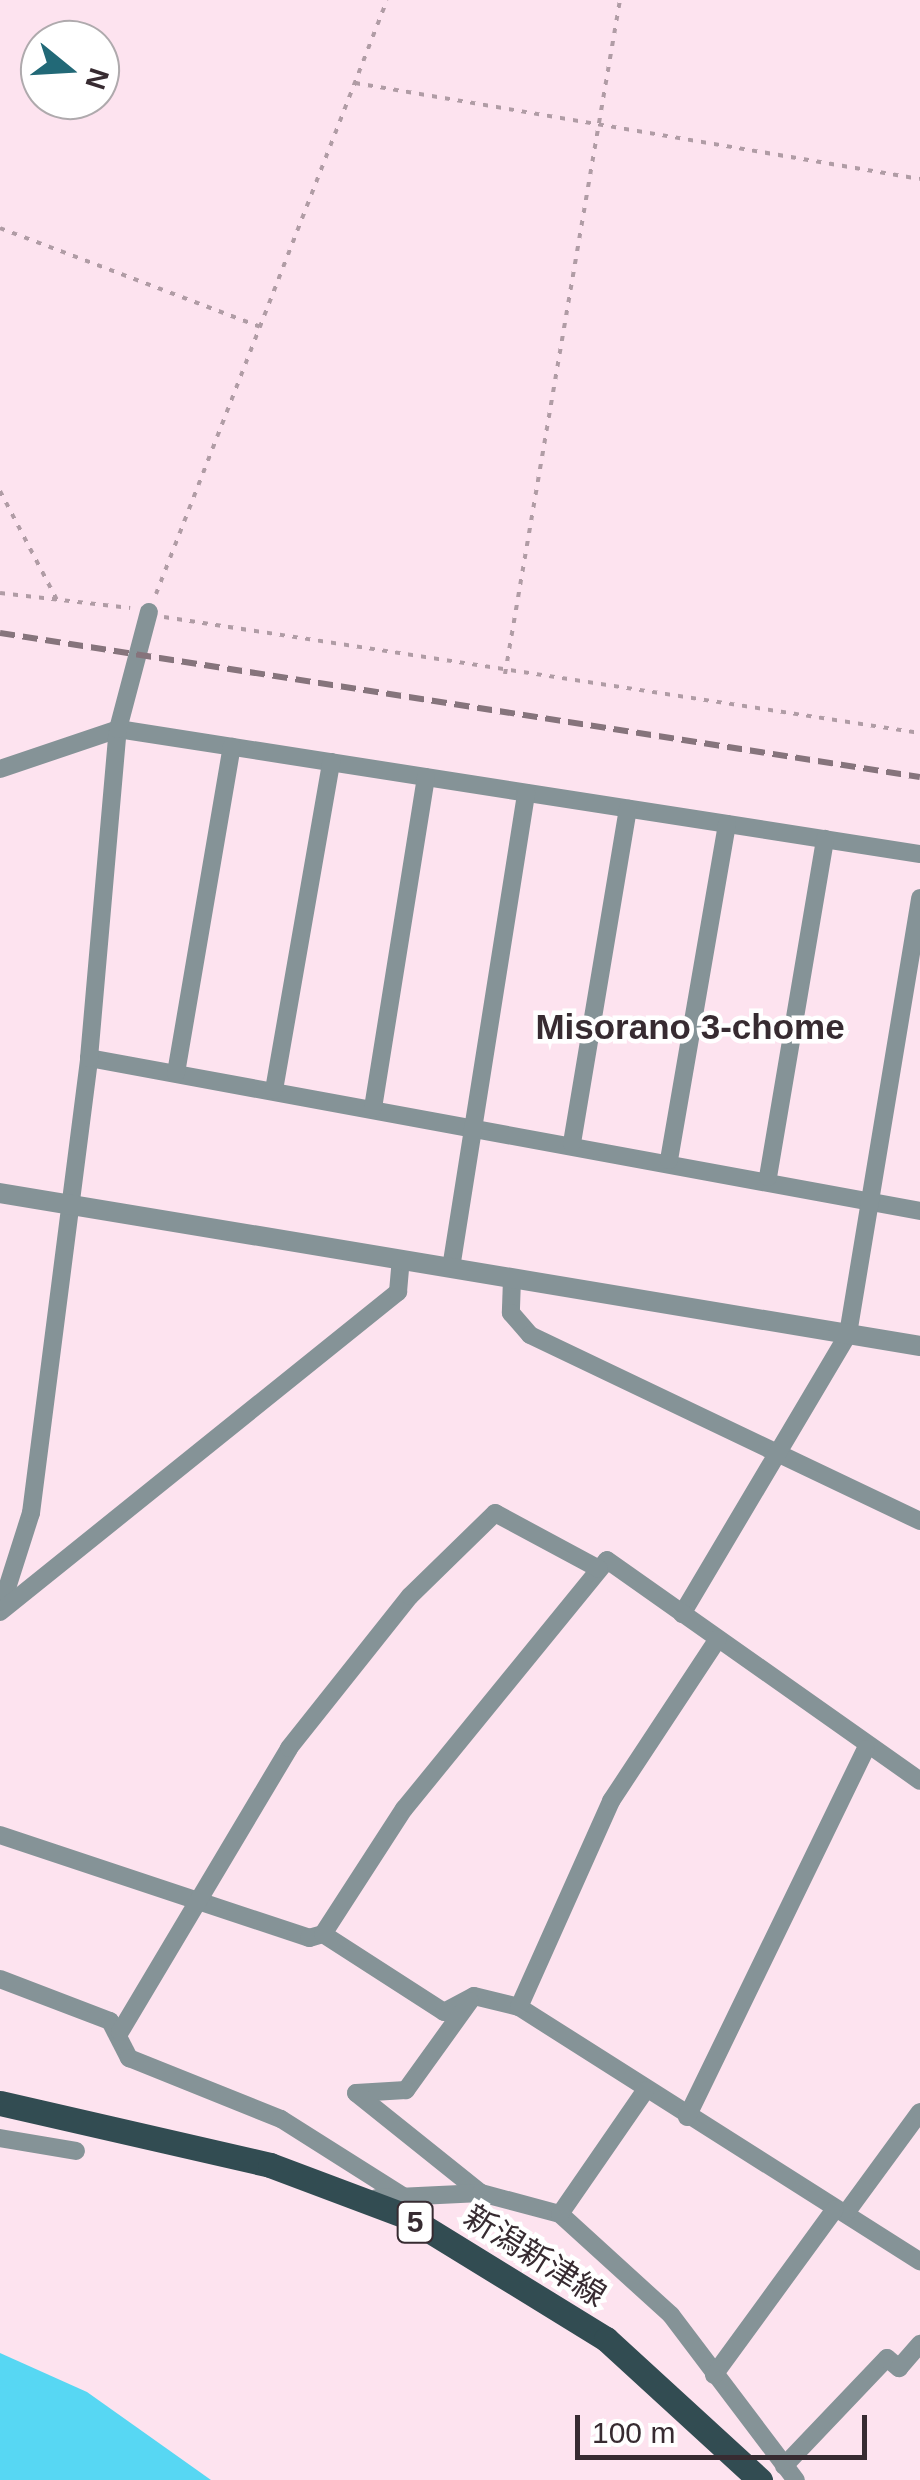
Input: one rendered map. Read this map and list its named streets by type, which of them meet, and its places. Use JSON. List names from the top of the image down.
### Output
{
  "streets": {
    "main road": ["5", "新潟新津線"]
  },
  "districts": ["Misorano 3-chome"],
  "scale_bar": "100 m",
  "north": "right"
}
